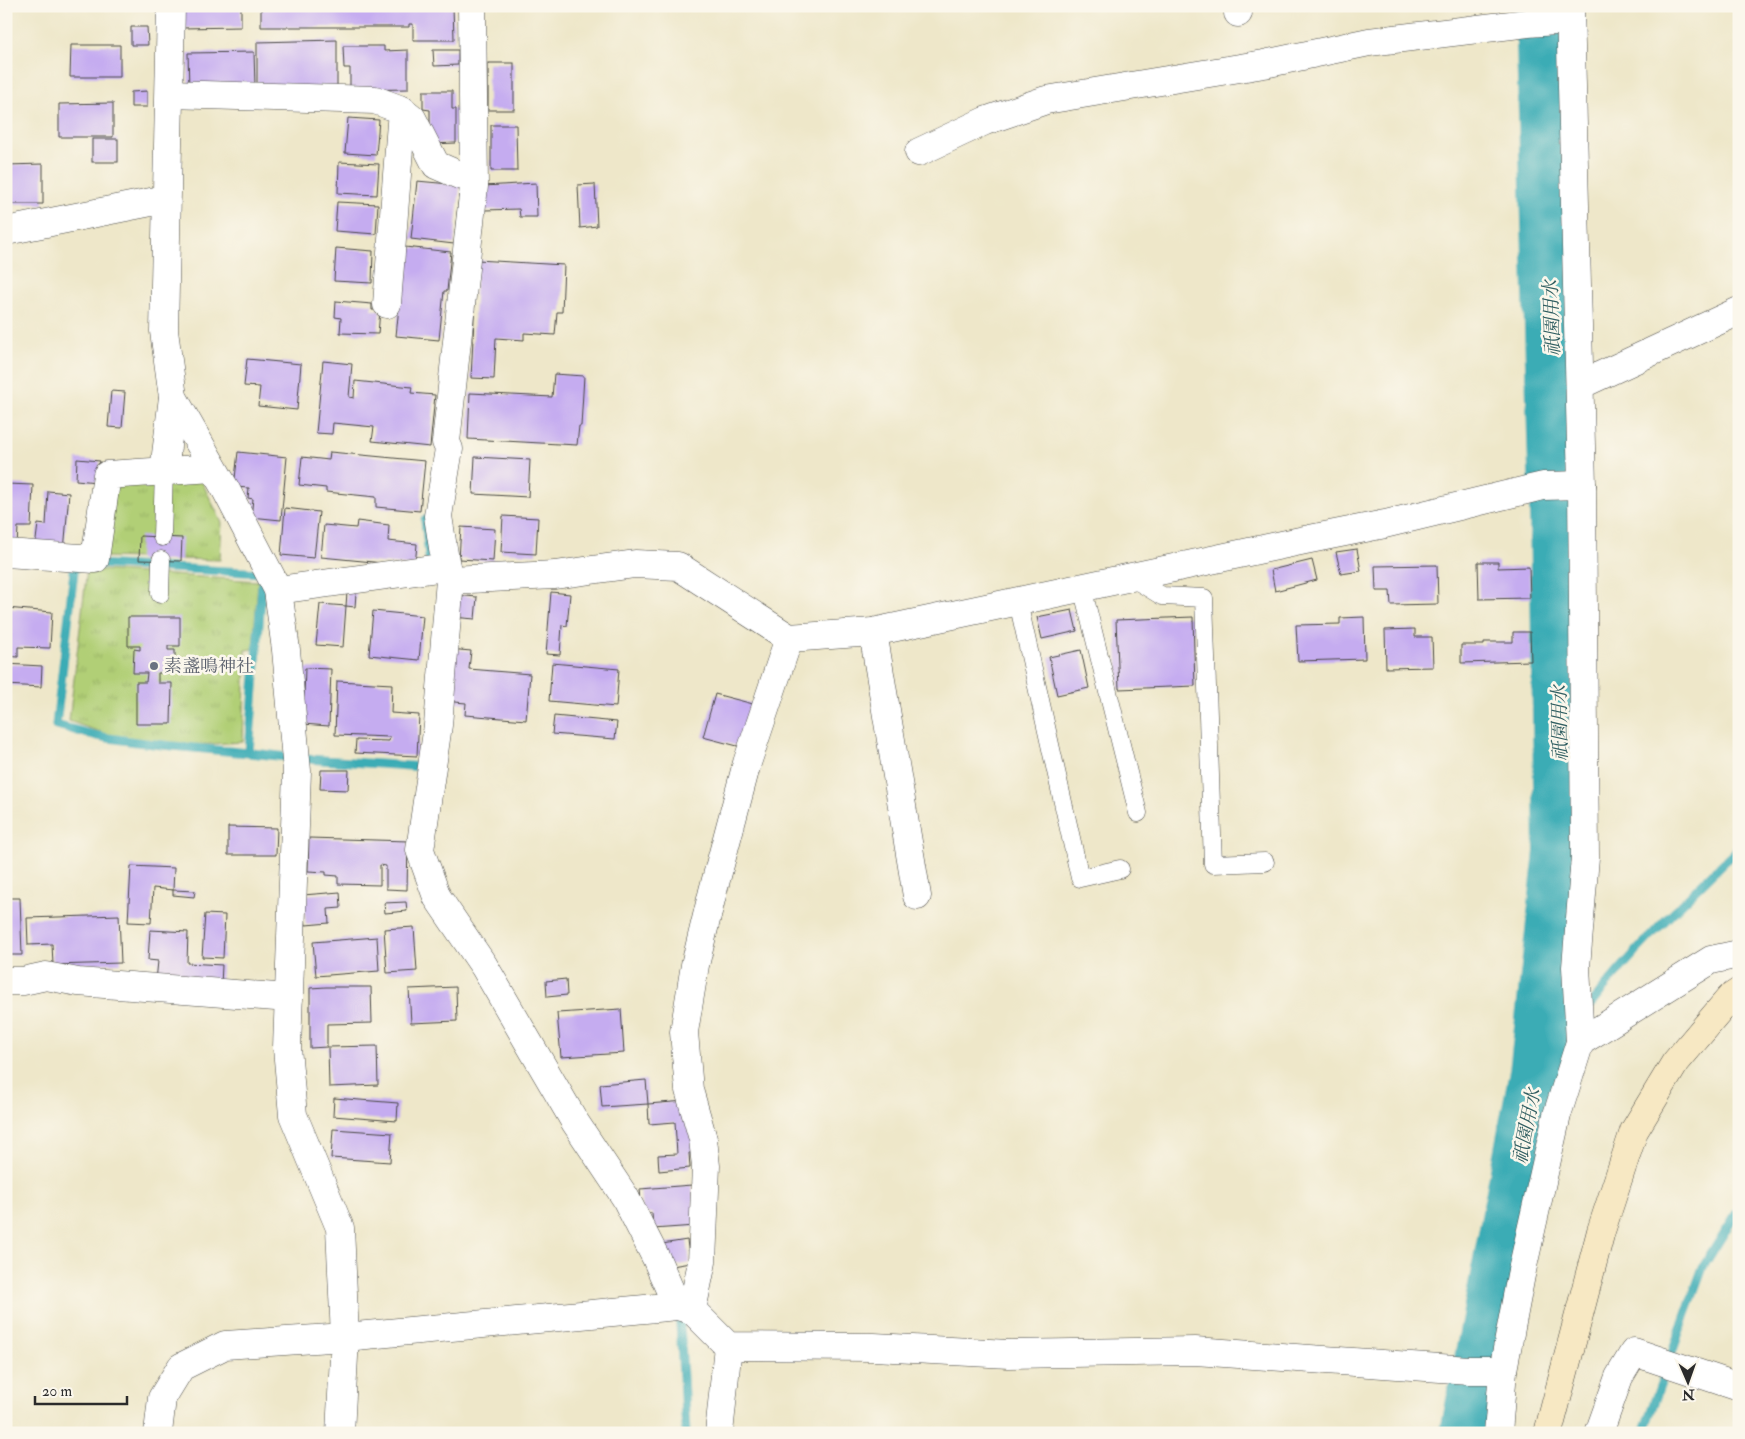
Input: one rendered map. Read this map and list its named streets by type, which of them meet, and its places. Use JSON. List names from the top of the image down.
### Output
{
  "water": ["祇園用水"],
  "places": ["素盞鳴神社"],
  "scale_bar": "20 m",
  "north": "bottom"
}
